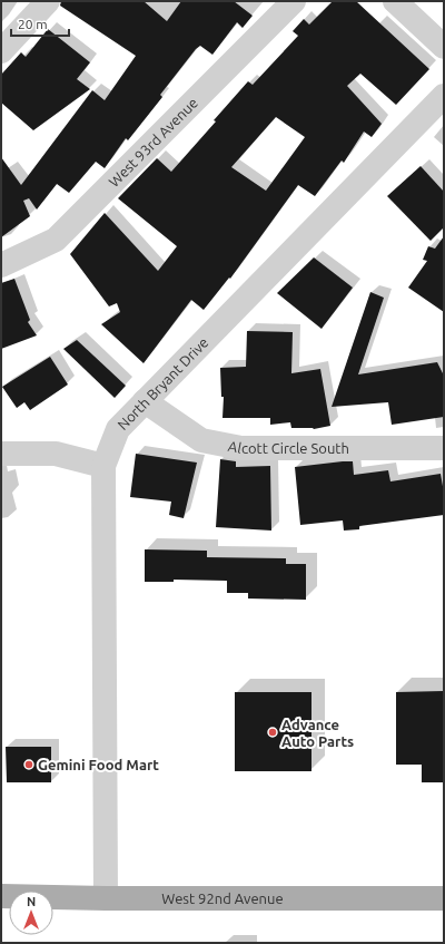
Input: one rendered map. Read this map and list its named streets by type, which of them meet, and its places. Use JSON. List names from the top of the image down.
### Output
{
  "streets": {
    "main road": ["West 92nd Avenue"],
    "street": ["West 93rd Avenue", "North Bryant Drive", "Alcott Circle South"]
  },
  "crossings": [
    ["North Bryant Drive", "Alcott Circle South"],
    ["North Bryant Drive", "West 92nd Avenue"]
  ],
  "places": ["Advance Auto Parts", "Gemini Food Mart"],
  "scale_bar": "20 m",
  "north": "top"
}
